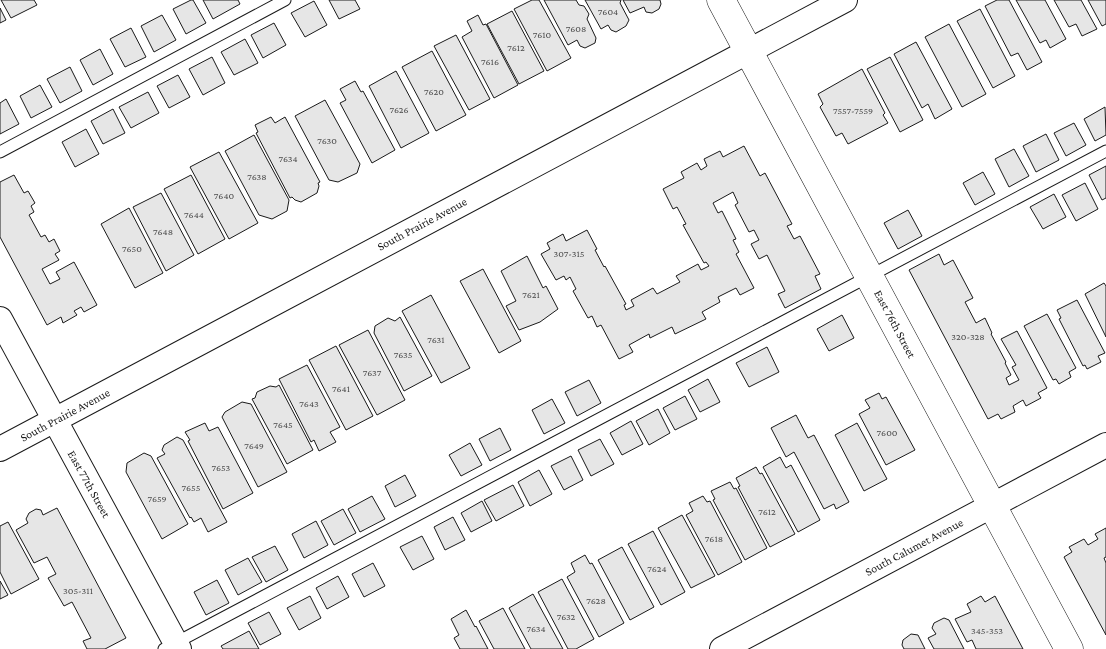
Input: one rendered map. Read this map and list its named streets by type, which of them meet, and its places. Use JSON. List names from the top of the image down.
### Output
{
  "streets": {
    "street": [
      "South Prairie Avenue",
      "East 76th Street",
      "East 77th Street",
      "South Calumet Avenue"
    ]
  },
  "crossings": [
    ["South Prairie Avenue", "East 76th Street"],
    ["South Prairie Avenue", "East 77th Street"],
    ["East 76th Street", "South Calumet Avenue"]
  ],
  "house_numbers": [
    "7604",
    "7608",
    "7610",
    "7612",
    "7616",
    "7620",
    "7626",
    "7557-7559",
    "7630",
    "7634",
    "7638",
    "7640",
    "7644",
    "7648",
    "7650",
    "307-315",
    "7621",
    "320-328",
    "7631",
    "7635",
    "7637",
    "7641",
    "7643",
    "7645",
    "7600",
    "7649",
    "7653",
    "7655",
    "7659",
    "7612",
    "7618",
    "7624",
    "305-311",
    "7628",
    "7632",
    "7634",
    "345-353"
  ]
}
